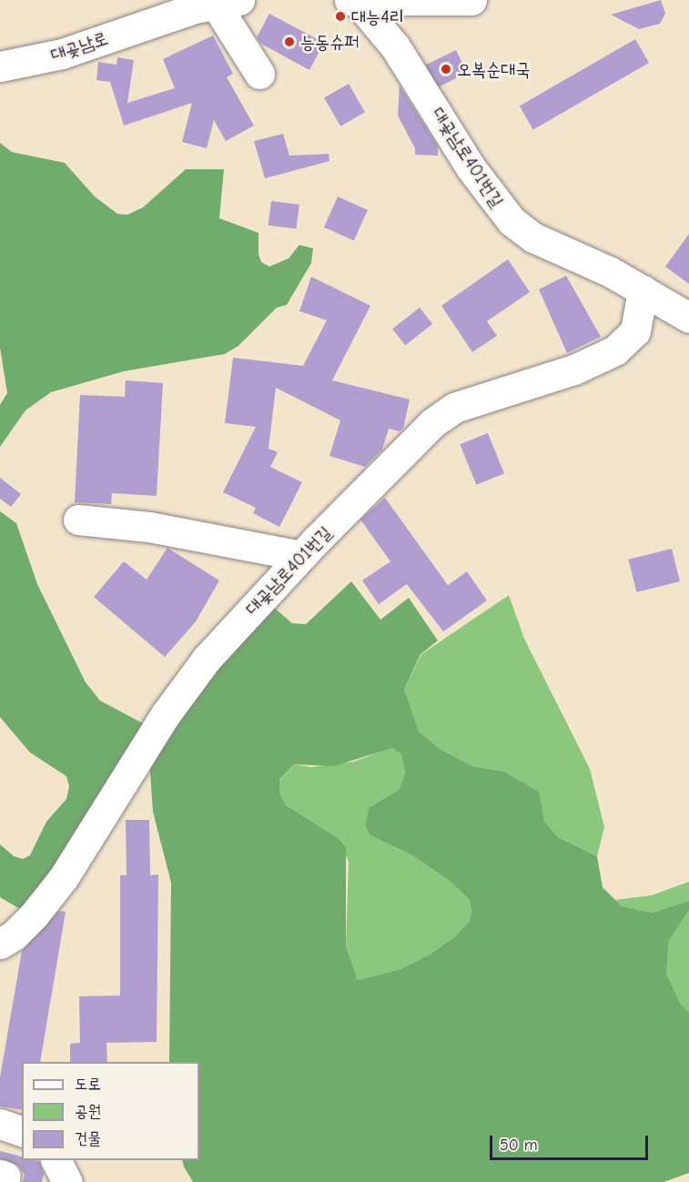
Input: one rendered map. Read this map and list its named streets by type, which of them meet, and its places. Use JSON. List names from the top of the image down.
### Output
{
  "streets": {
    "street": ["대곶남로", "대곶남로401번길"]
  },
  "places": ["대능4리", "능동슈퍼", "오복순대국"],
  "legend": ["도로", "공원", "건물"],
  "scale_bar": "50 m"
}
